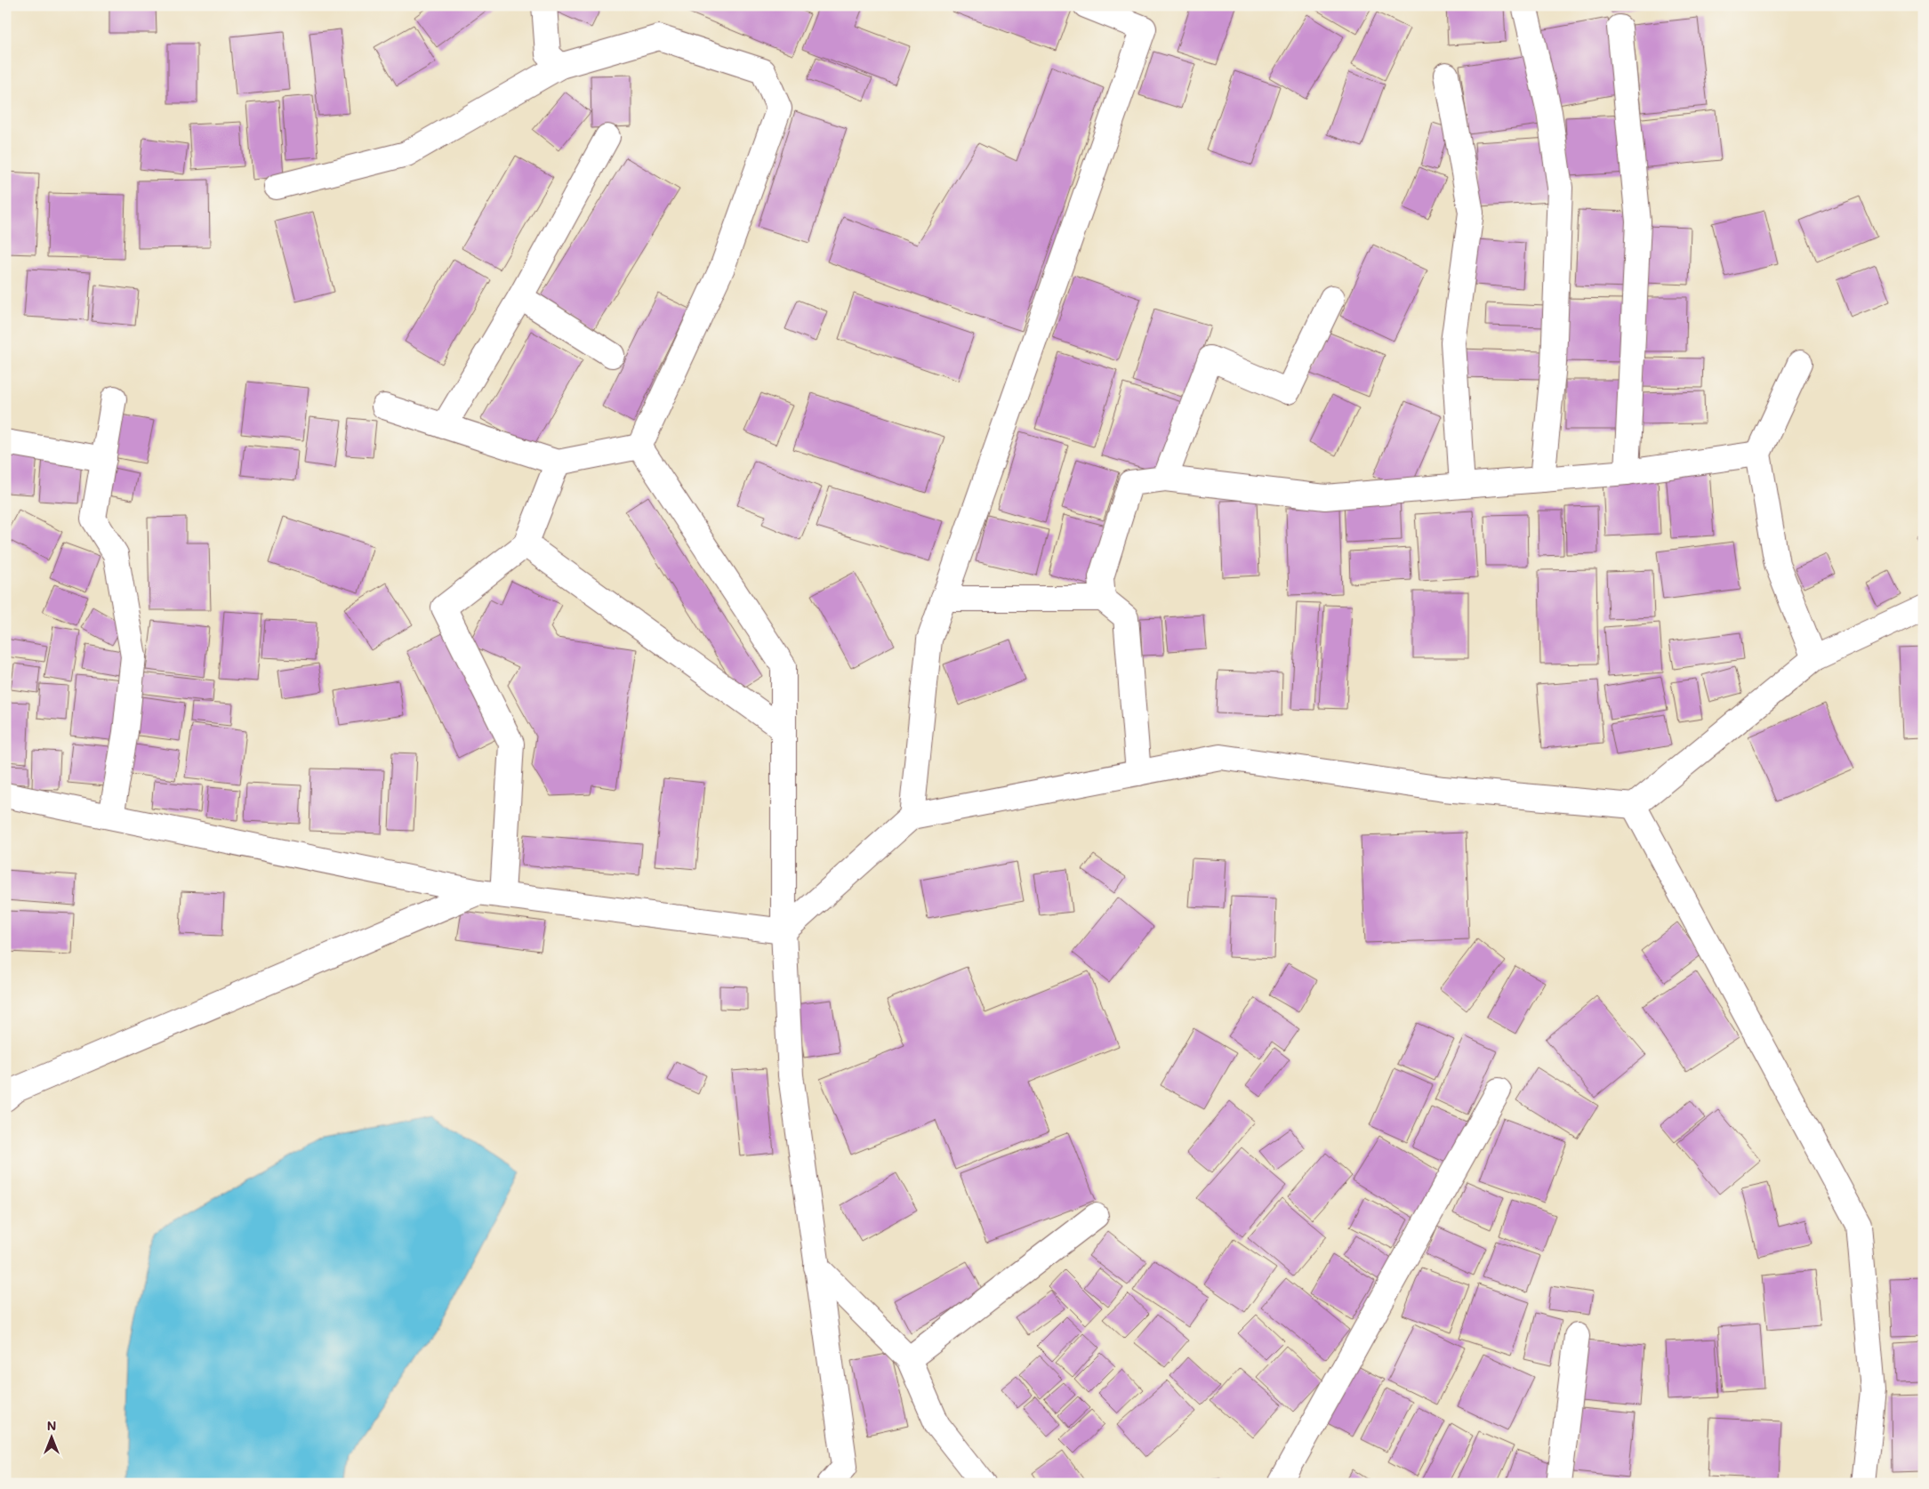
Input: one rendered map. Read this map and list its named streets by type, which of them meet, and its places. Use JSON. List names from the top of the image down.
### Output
{
  "north": "top"
}
